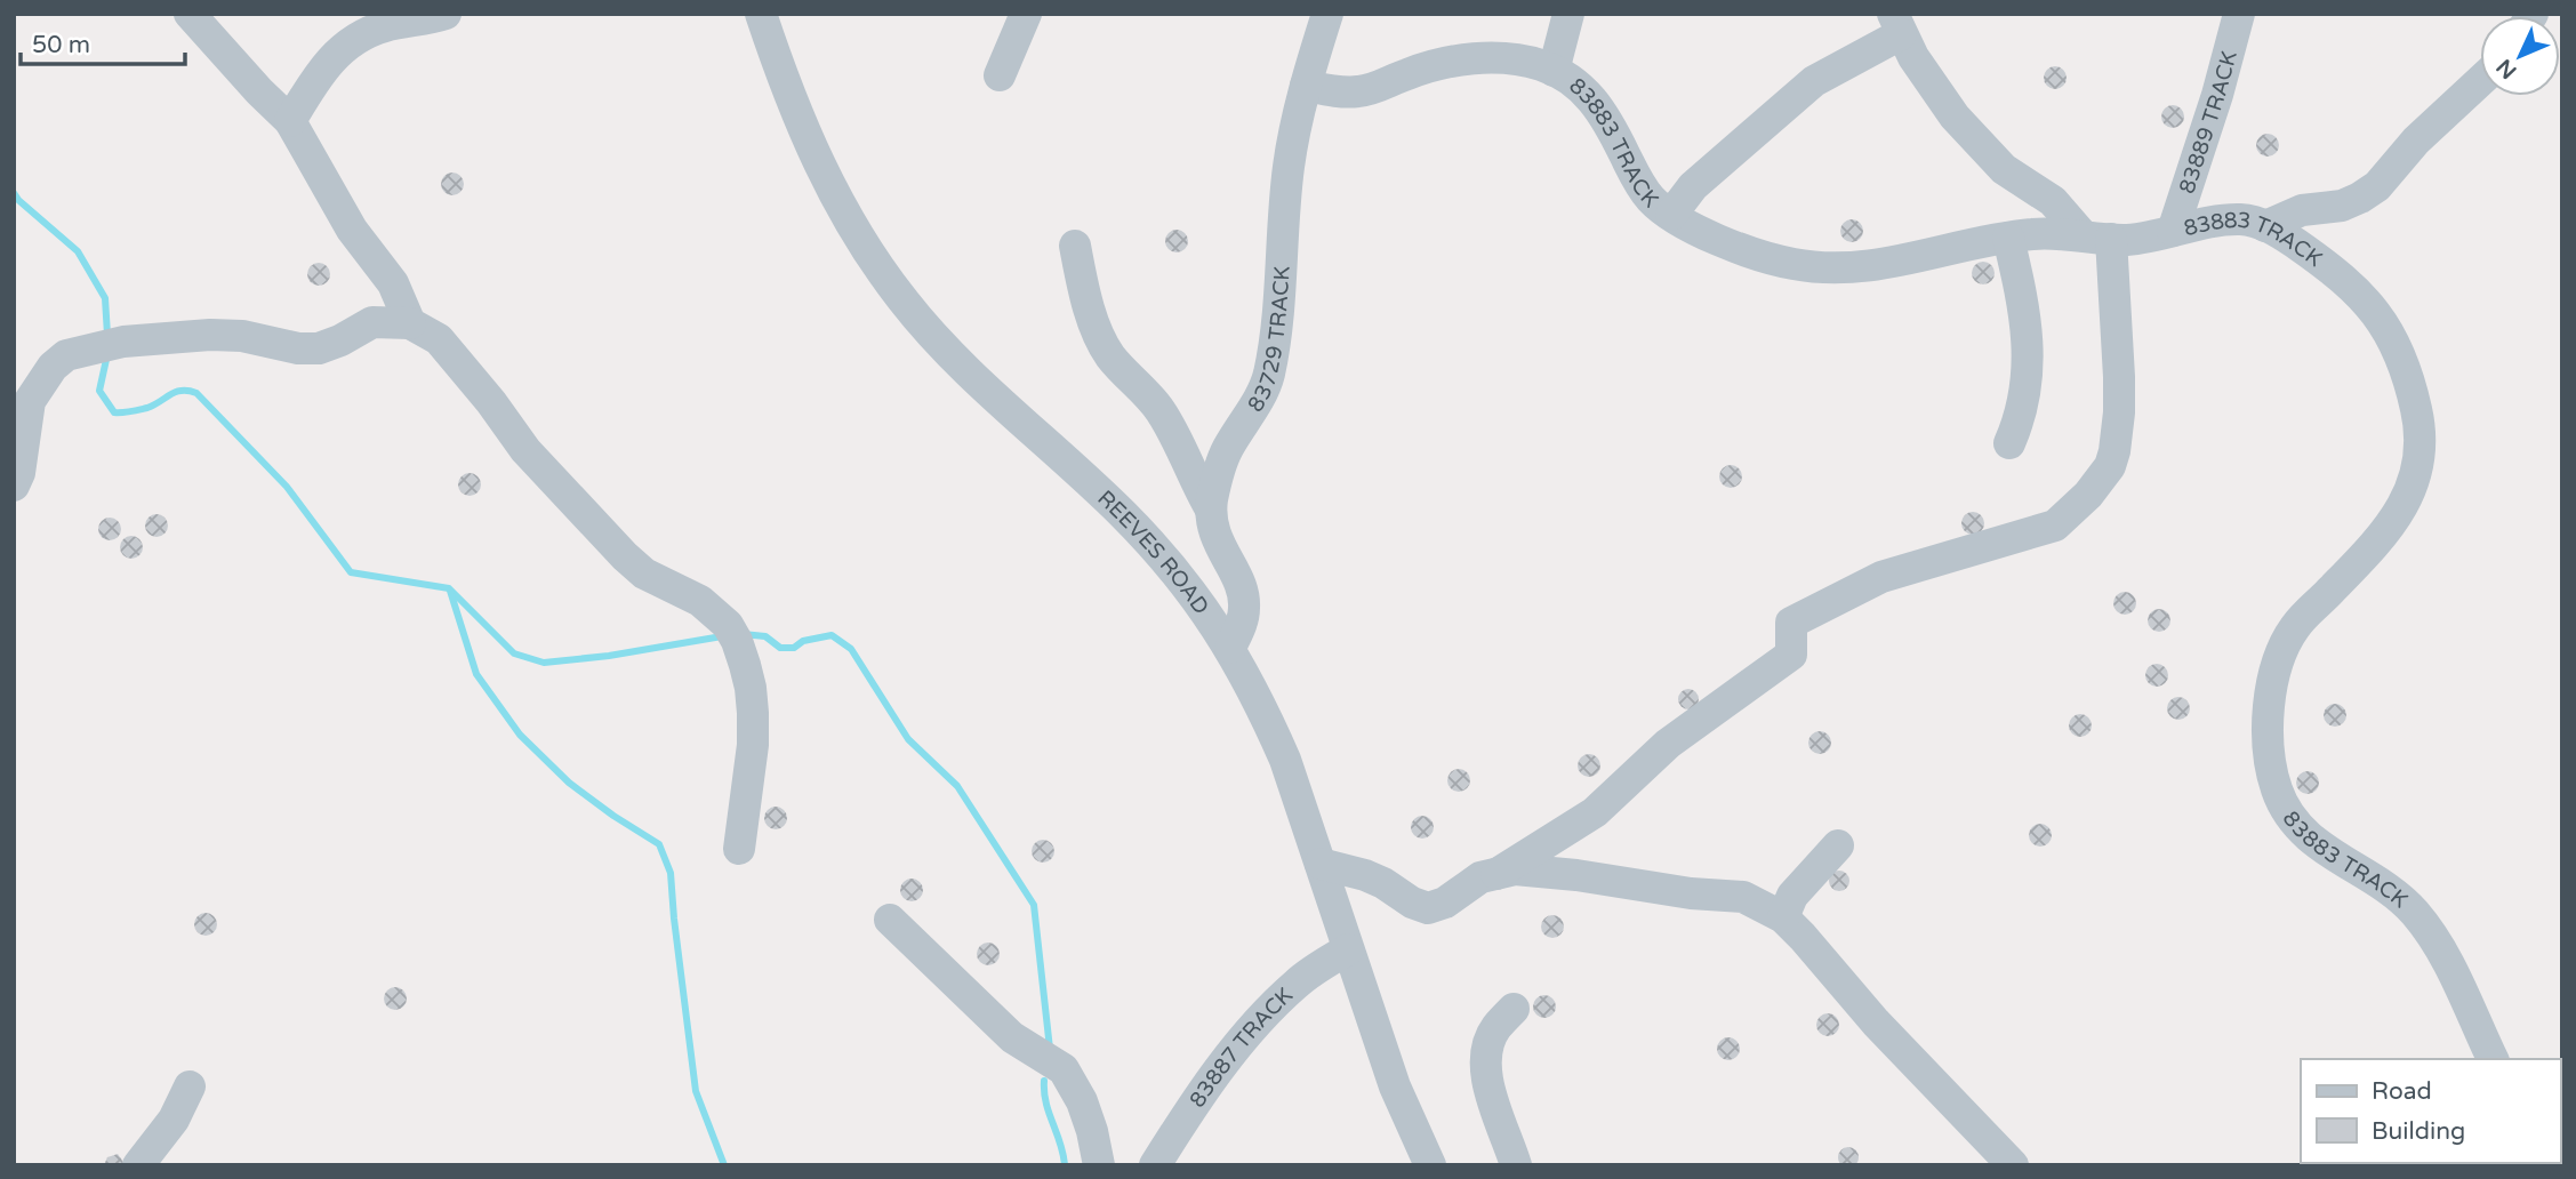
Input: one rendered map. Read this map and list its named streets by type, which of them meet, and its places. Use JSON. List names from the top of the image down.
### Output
{
  "streets": {
    "street": [
      "83889 TRACK",
      "83883 TRACK",
      "83729 TRACK",
      "REEVES ROAD",
      "83887 TRACK"
    ]
  },
  "crossings": [
    ["83889 TRACK", "83883 TRACK"],
    ["83883 TRACK", "83729 TRACK"],
    ["83729 TRACK", "REEVES ROAD"],
    ["REEVES ROAD", "83887 TRACK"]
  ],
  "legend": ["Road", "Building"],
  "scale_bar": "50 m",
  "north": "bottom left"
}
